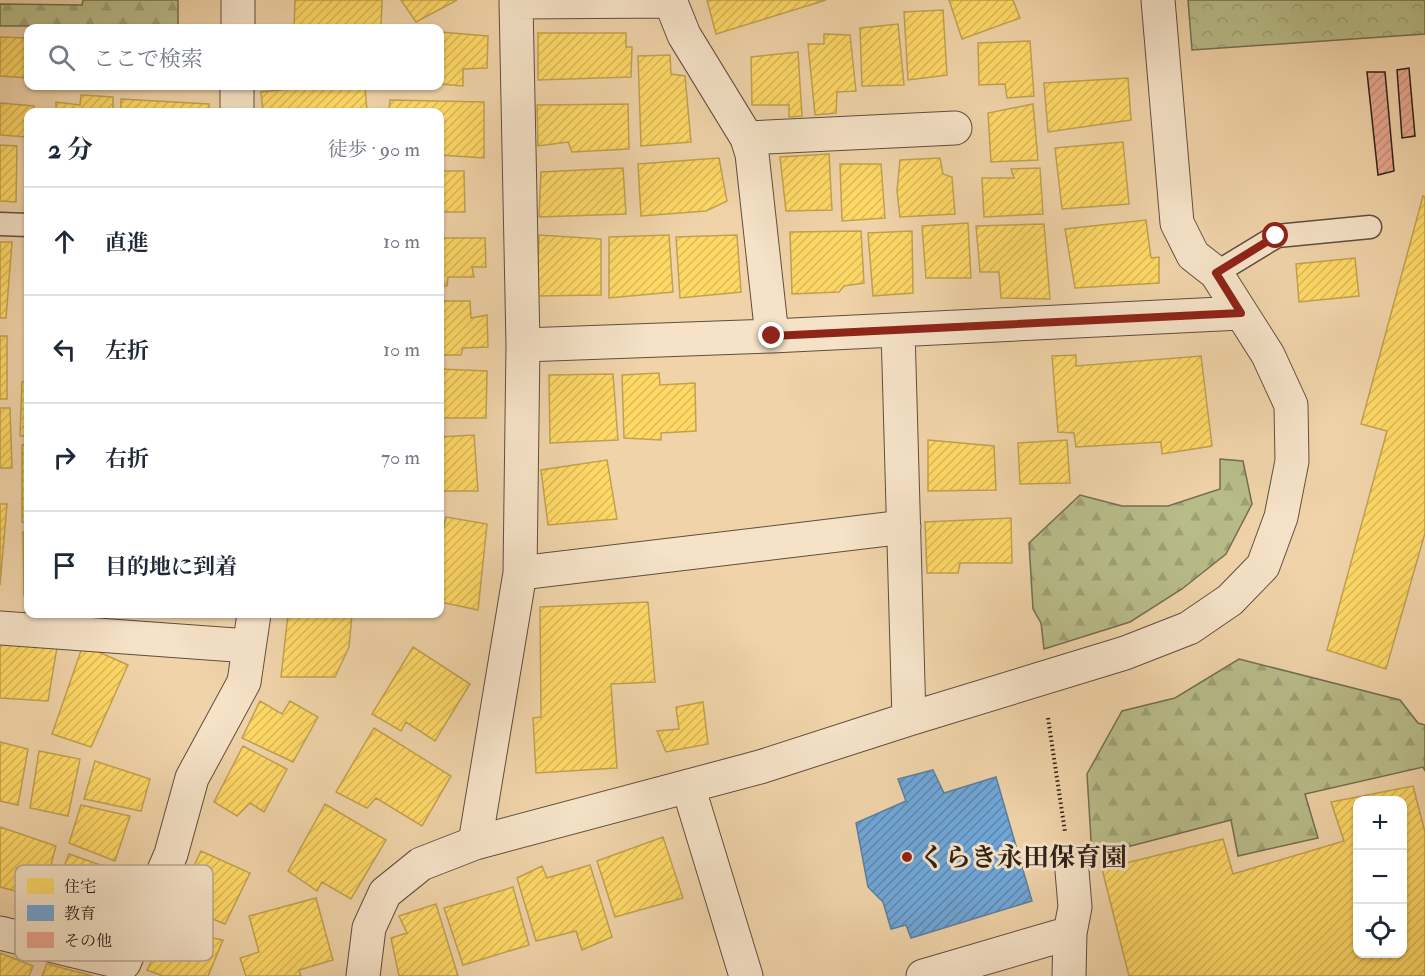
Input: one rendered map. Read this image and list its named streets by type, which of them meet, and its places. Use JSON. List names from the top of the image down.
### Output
{
  "places": ["くらき永田保育園"],
  "legend": ["住宅", "教育", "その他"],
  "page": {
    "search": "ここで検索",
    "heading": ["2 分", "徒歩 · 90 m"],
    "list": [
      ["直進", "10 m"],
      ["左折", "10 m"],
      ["右折", "70 m"],
      "目的地に到着"
    ],
    "map_buttons": ["+", "−"]
  }
}
